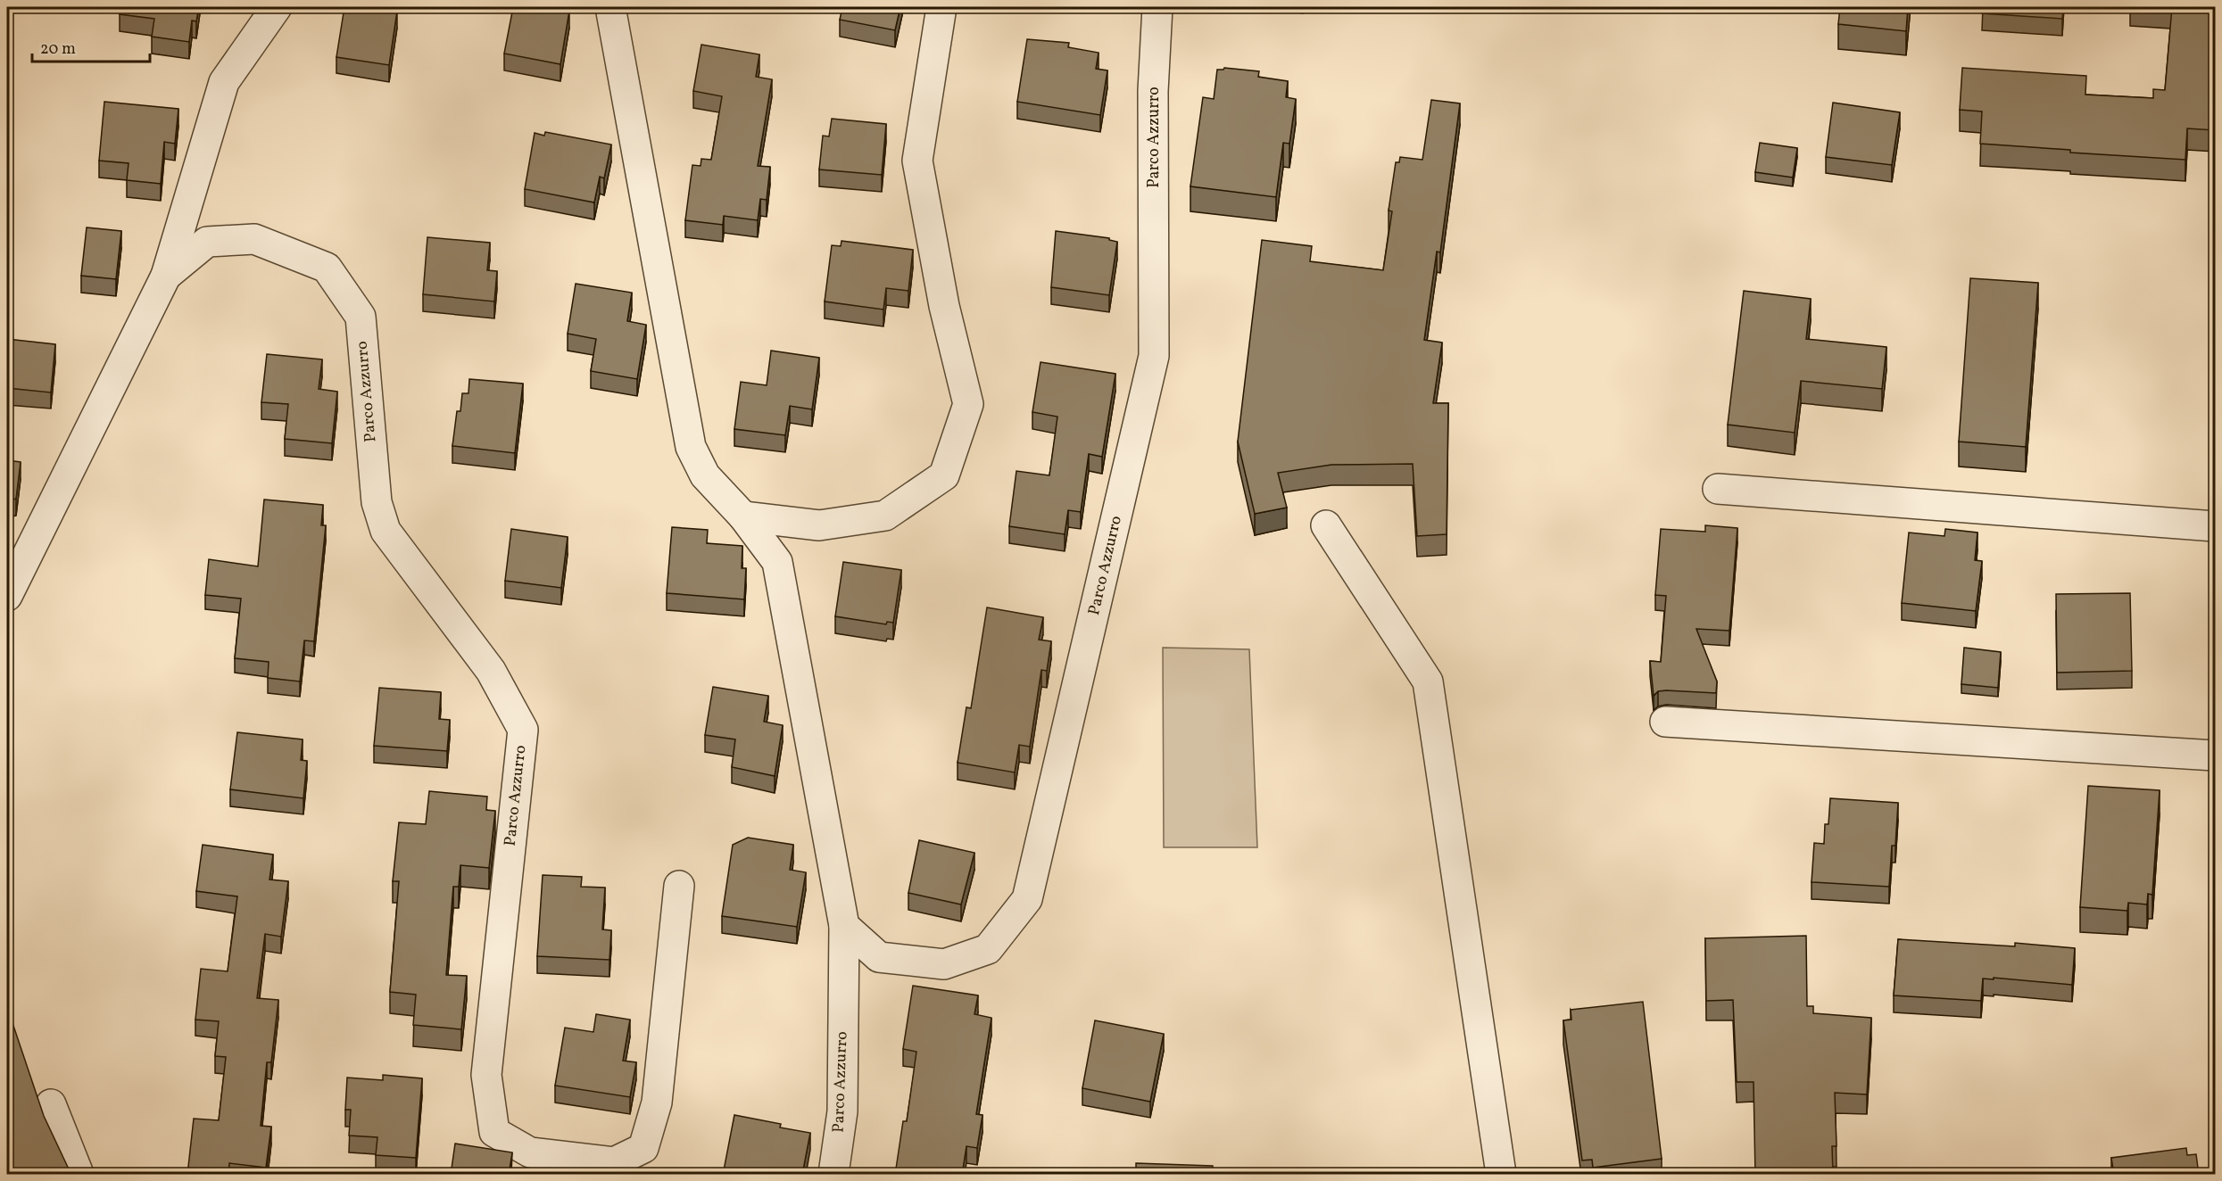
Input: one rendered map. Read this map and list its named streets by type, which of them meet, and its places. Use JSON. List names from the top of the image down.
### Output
{
  "streets": {
    "street": ["Parco Azzurro"]
  },
  "scale_bar": "20 m"
}
